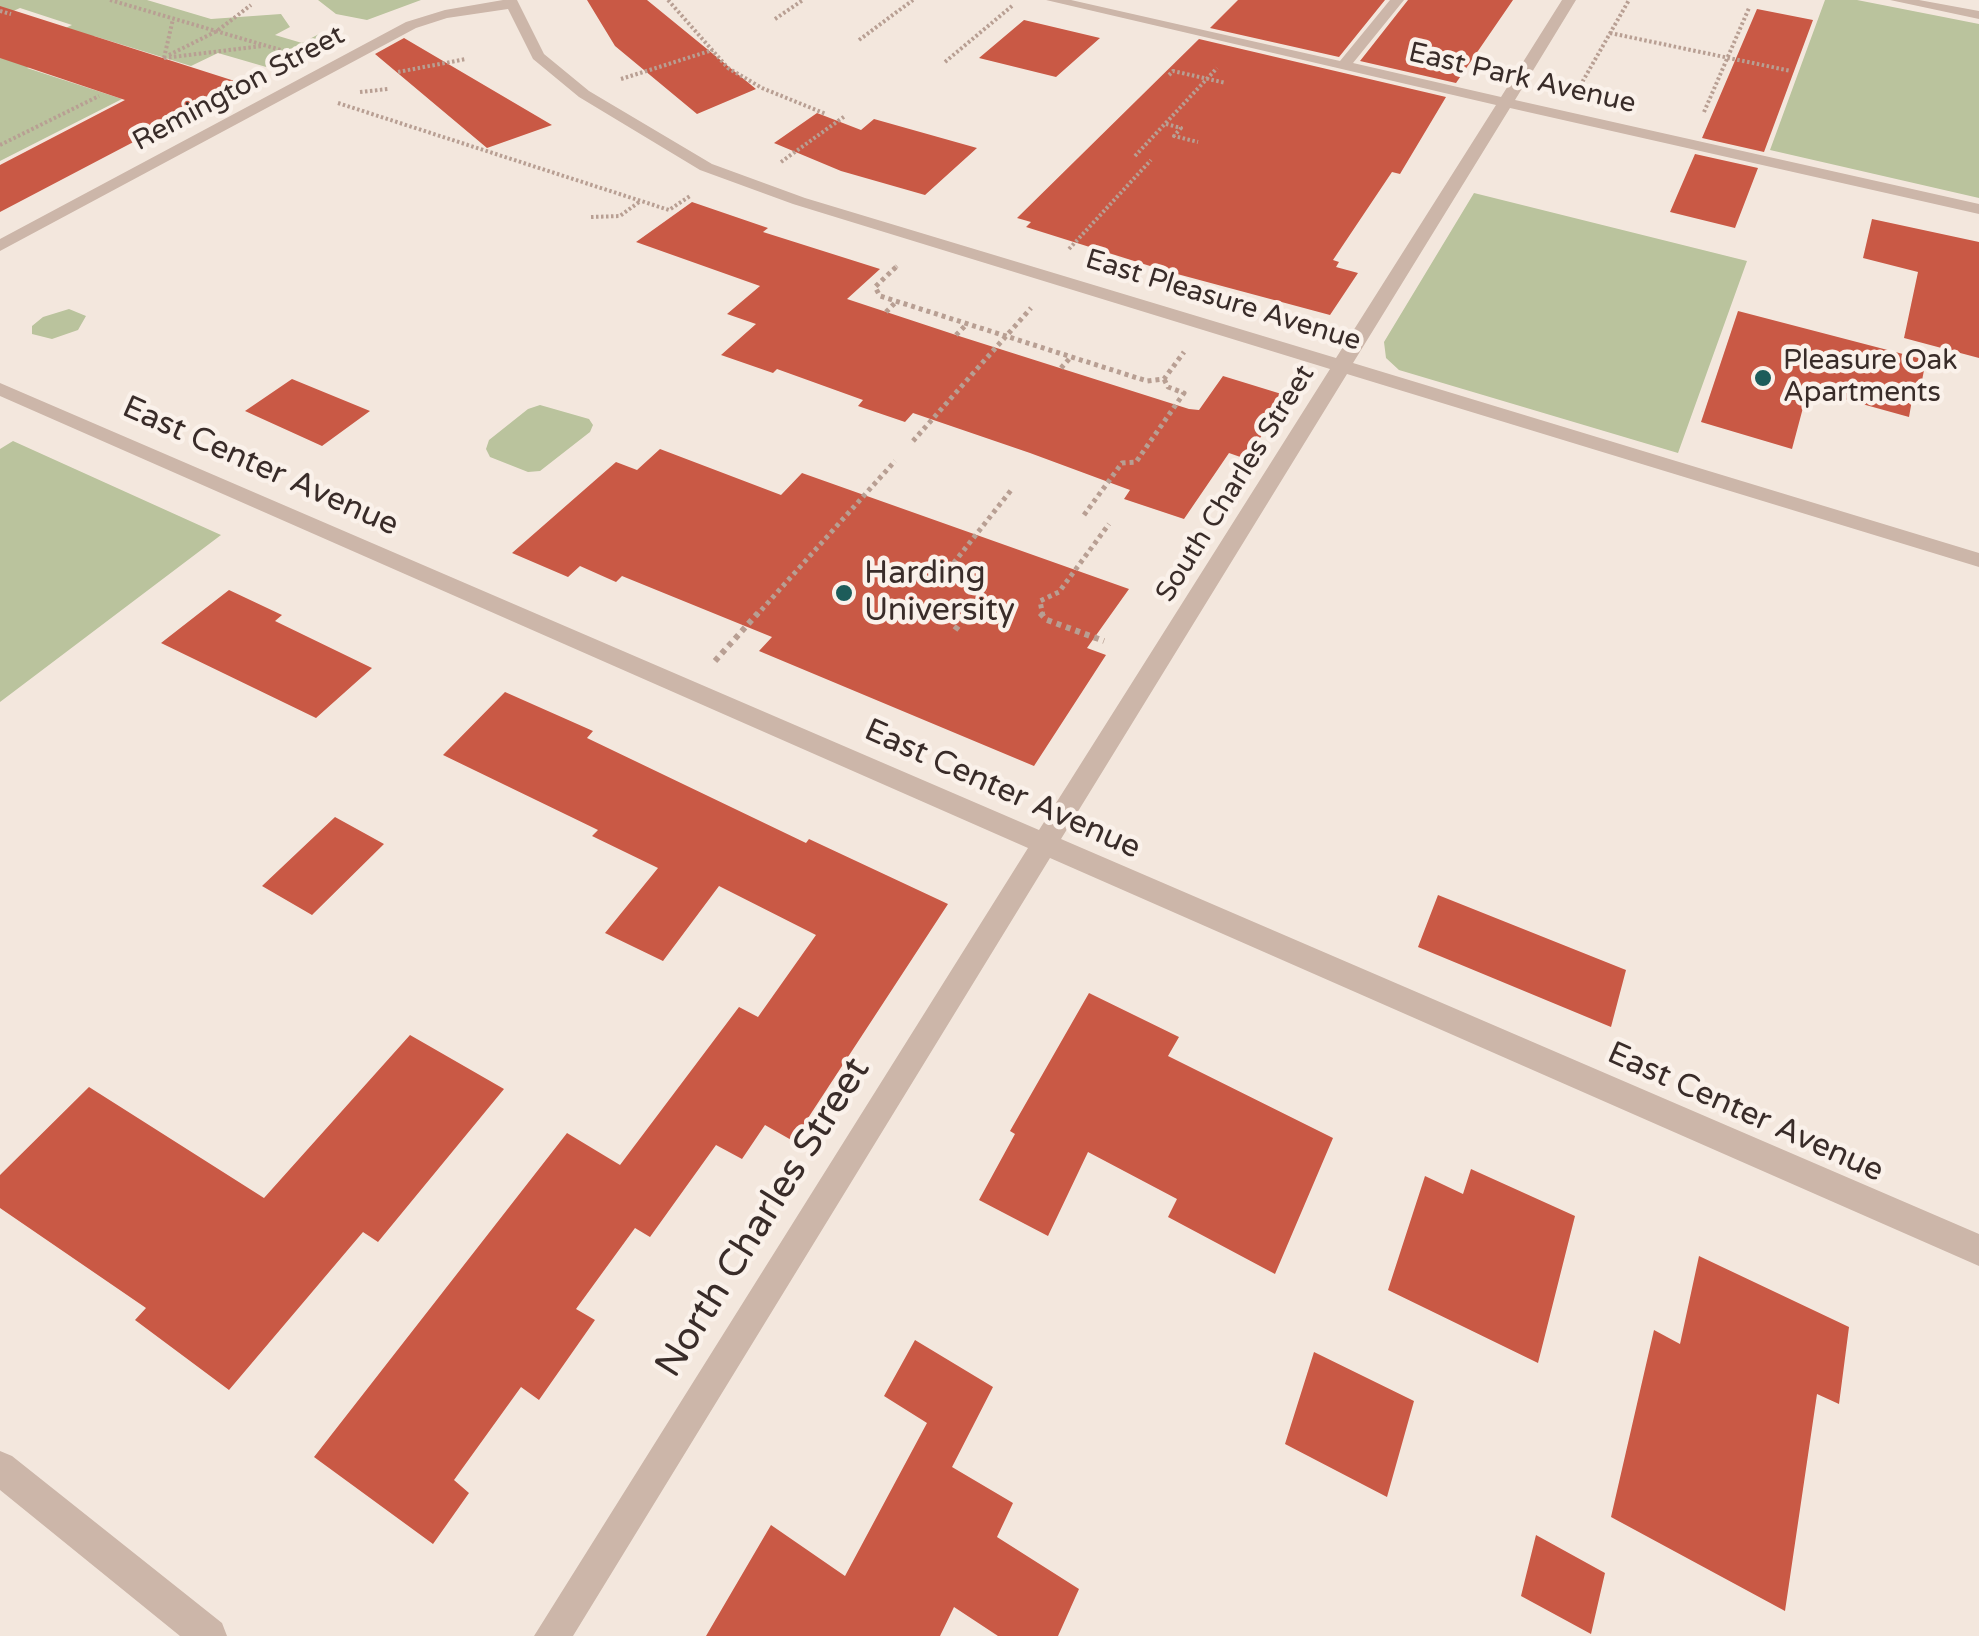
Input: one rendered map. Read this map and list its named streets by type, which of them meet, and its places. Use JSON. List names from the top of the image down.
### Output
{
  "streets": {
    "street": [
      "East Park Avenue",
      "Remington Street",
      "East Pleasure Avenue",
      "East Center Avenue",
      "South Charles Street",
      "North Charles Street"
    ]
  },
  "crossings": [
    ["East Park Avenue", "South Charles Street"],
    ["Remington Street", "East Pleasure Avenue"],
    ["East Pleasure Avenue", "South Charles Street"],
    ["East Center Avenue", "South Charles Street"],
    ["East Center Avenue", "North Charles Street"],
    ["South Charles Street", "North Charles Street"]
  ],
  "places": ["Pleasure Oak Apartments", "Harding University"]
}
